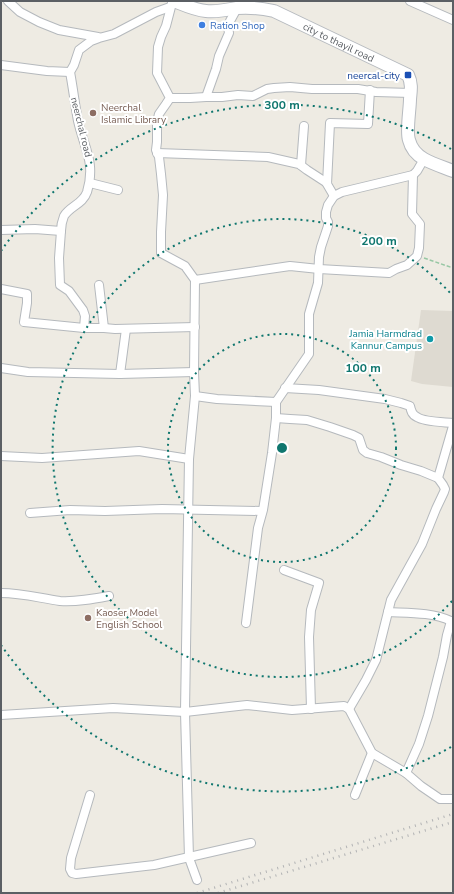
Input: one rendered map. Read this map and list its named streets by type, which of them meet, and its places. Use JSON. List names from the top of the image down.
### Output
{
  "streets": {
    "main road": ["city to thayil road"],
    "street": ["neerchal road"]
  },
  "places": {
    "other": [
      "Ration Shop",
      "Neerchal Islamic Library",
      "Jamia Harmdrad Kannur Campus",
      "Kaoser Model English School"
    ],
    "transit": ["neercal-city"]
  },
  "rings": ["300 m", "200 m", "100 m"]
}
